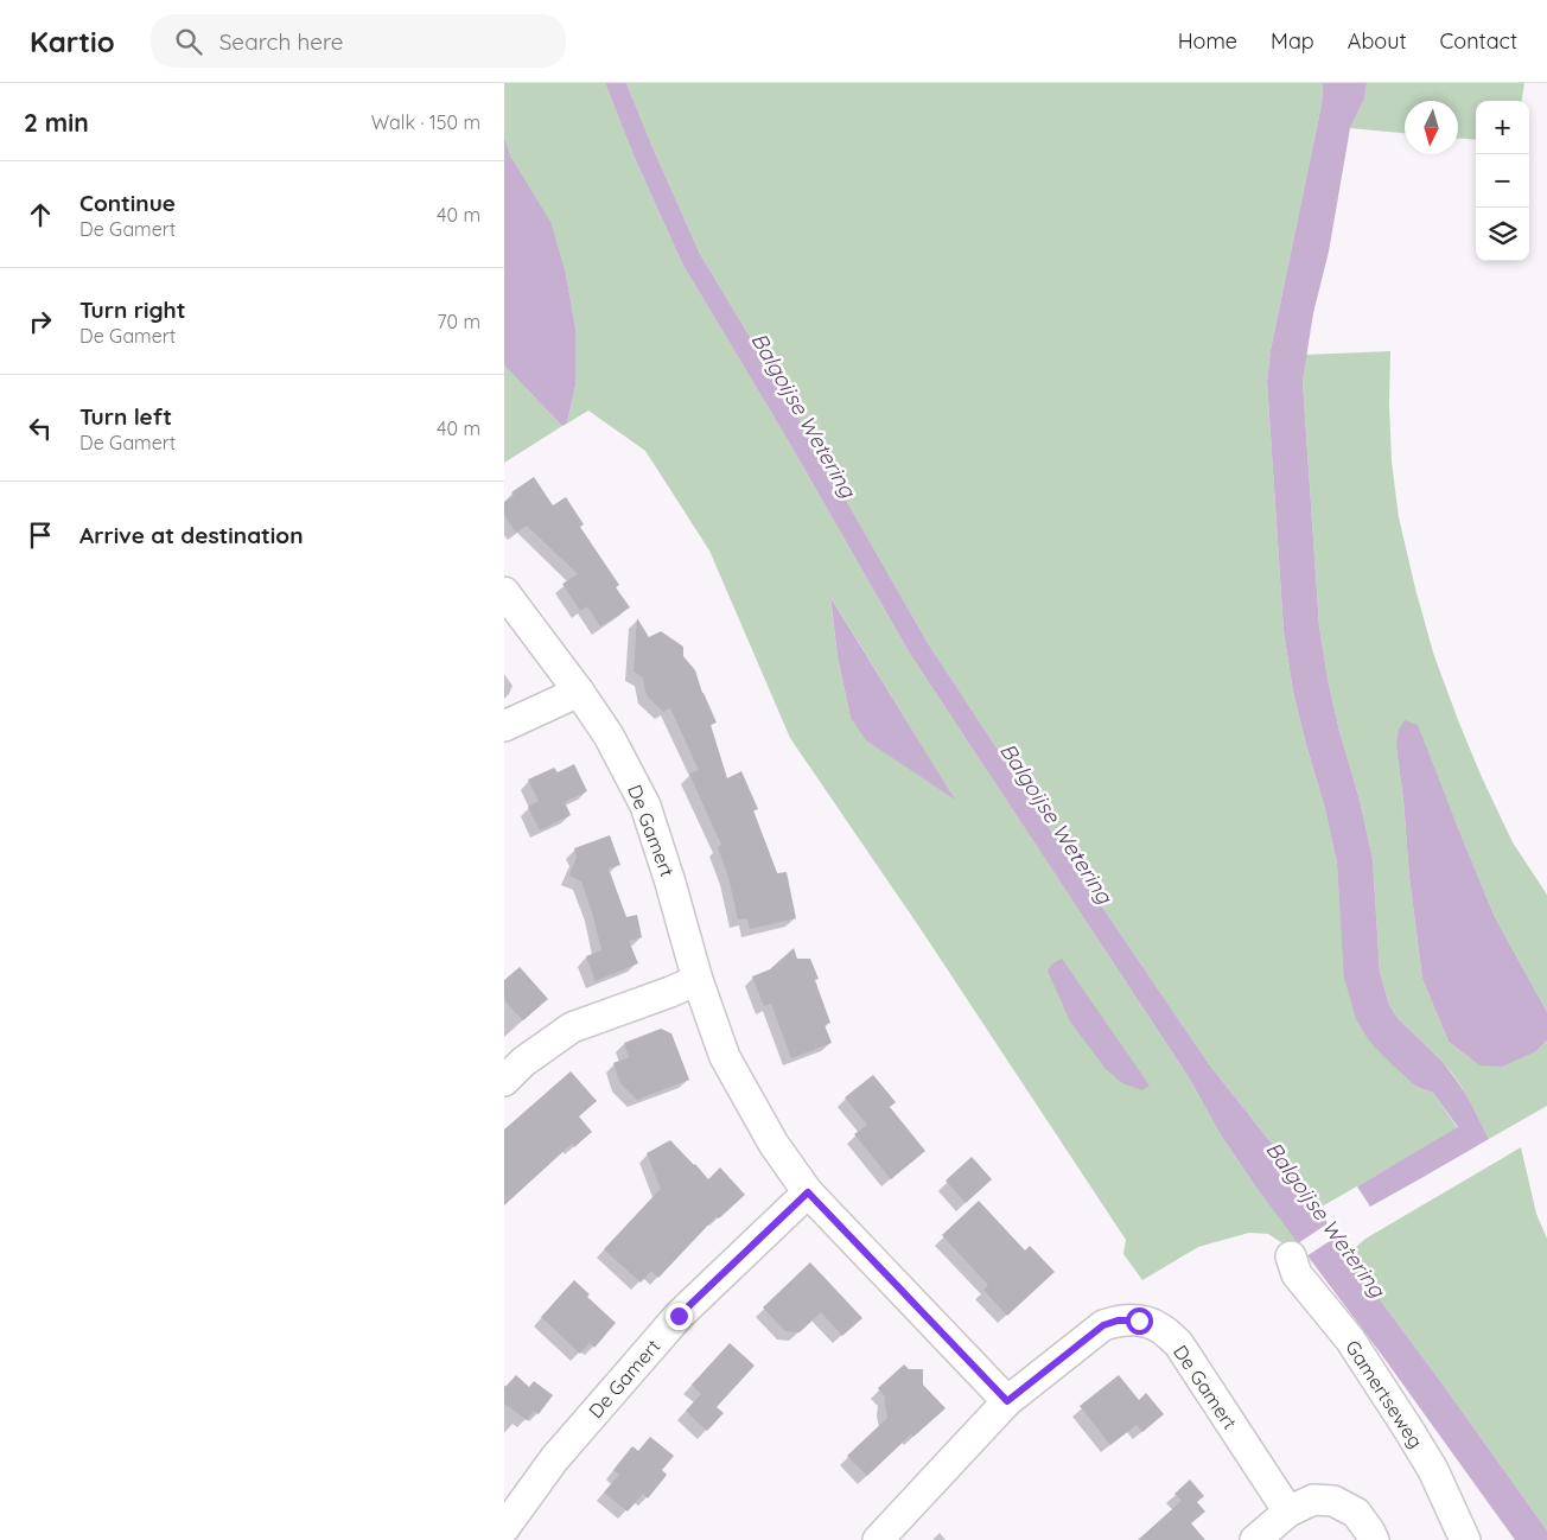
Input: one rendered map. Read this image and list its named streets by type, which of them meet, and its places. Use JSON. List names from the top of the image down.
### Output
{
  "streets": {
    "street": ["De Gamert", "Gamertseweg"]
  },
  "water": ["Balgoijse Wetering"],
  "north": "bottom",
  "page": {
    "header": "Kartio",
    "search": "Search here",
    "nav": [
      "Home",
      "Map",
      "About",
      "Contact"
    ],
    "heading": ["2 min", "Walk · 150 m"],
    "map_buttons": ["+", "−"],
    "list": [
      ["Continue", "De Gamert", "40 m"],
      ["Turn right", "De Gamert", "70 m"],
      ["Turn left", "De Gamert", "40 m"],
      "Arrive at destination"
    ]
  }
}
